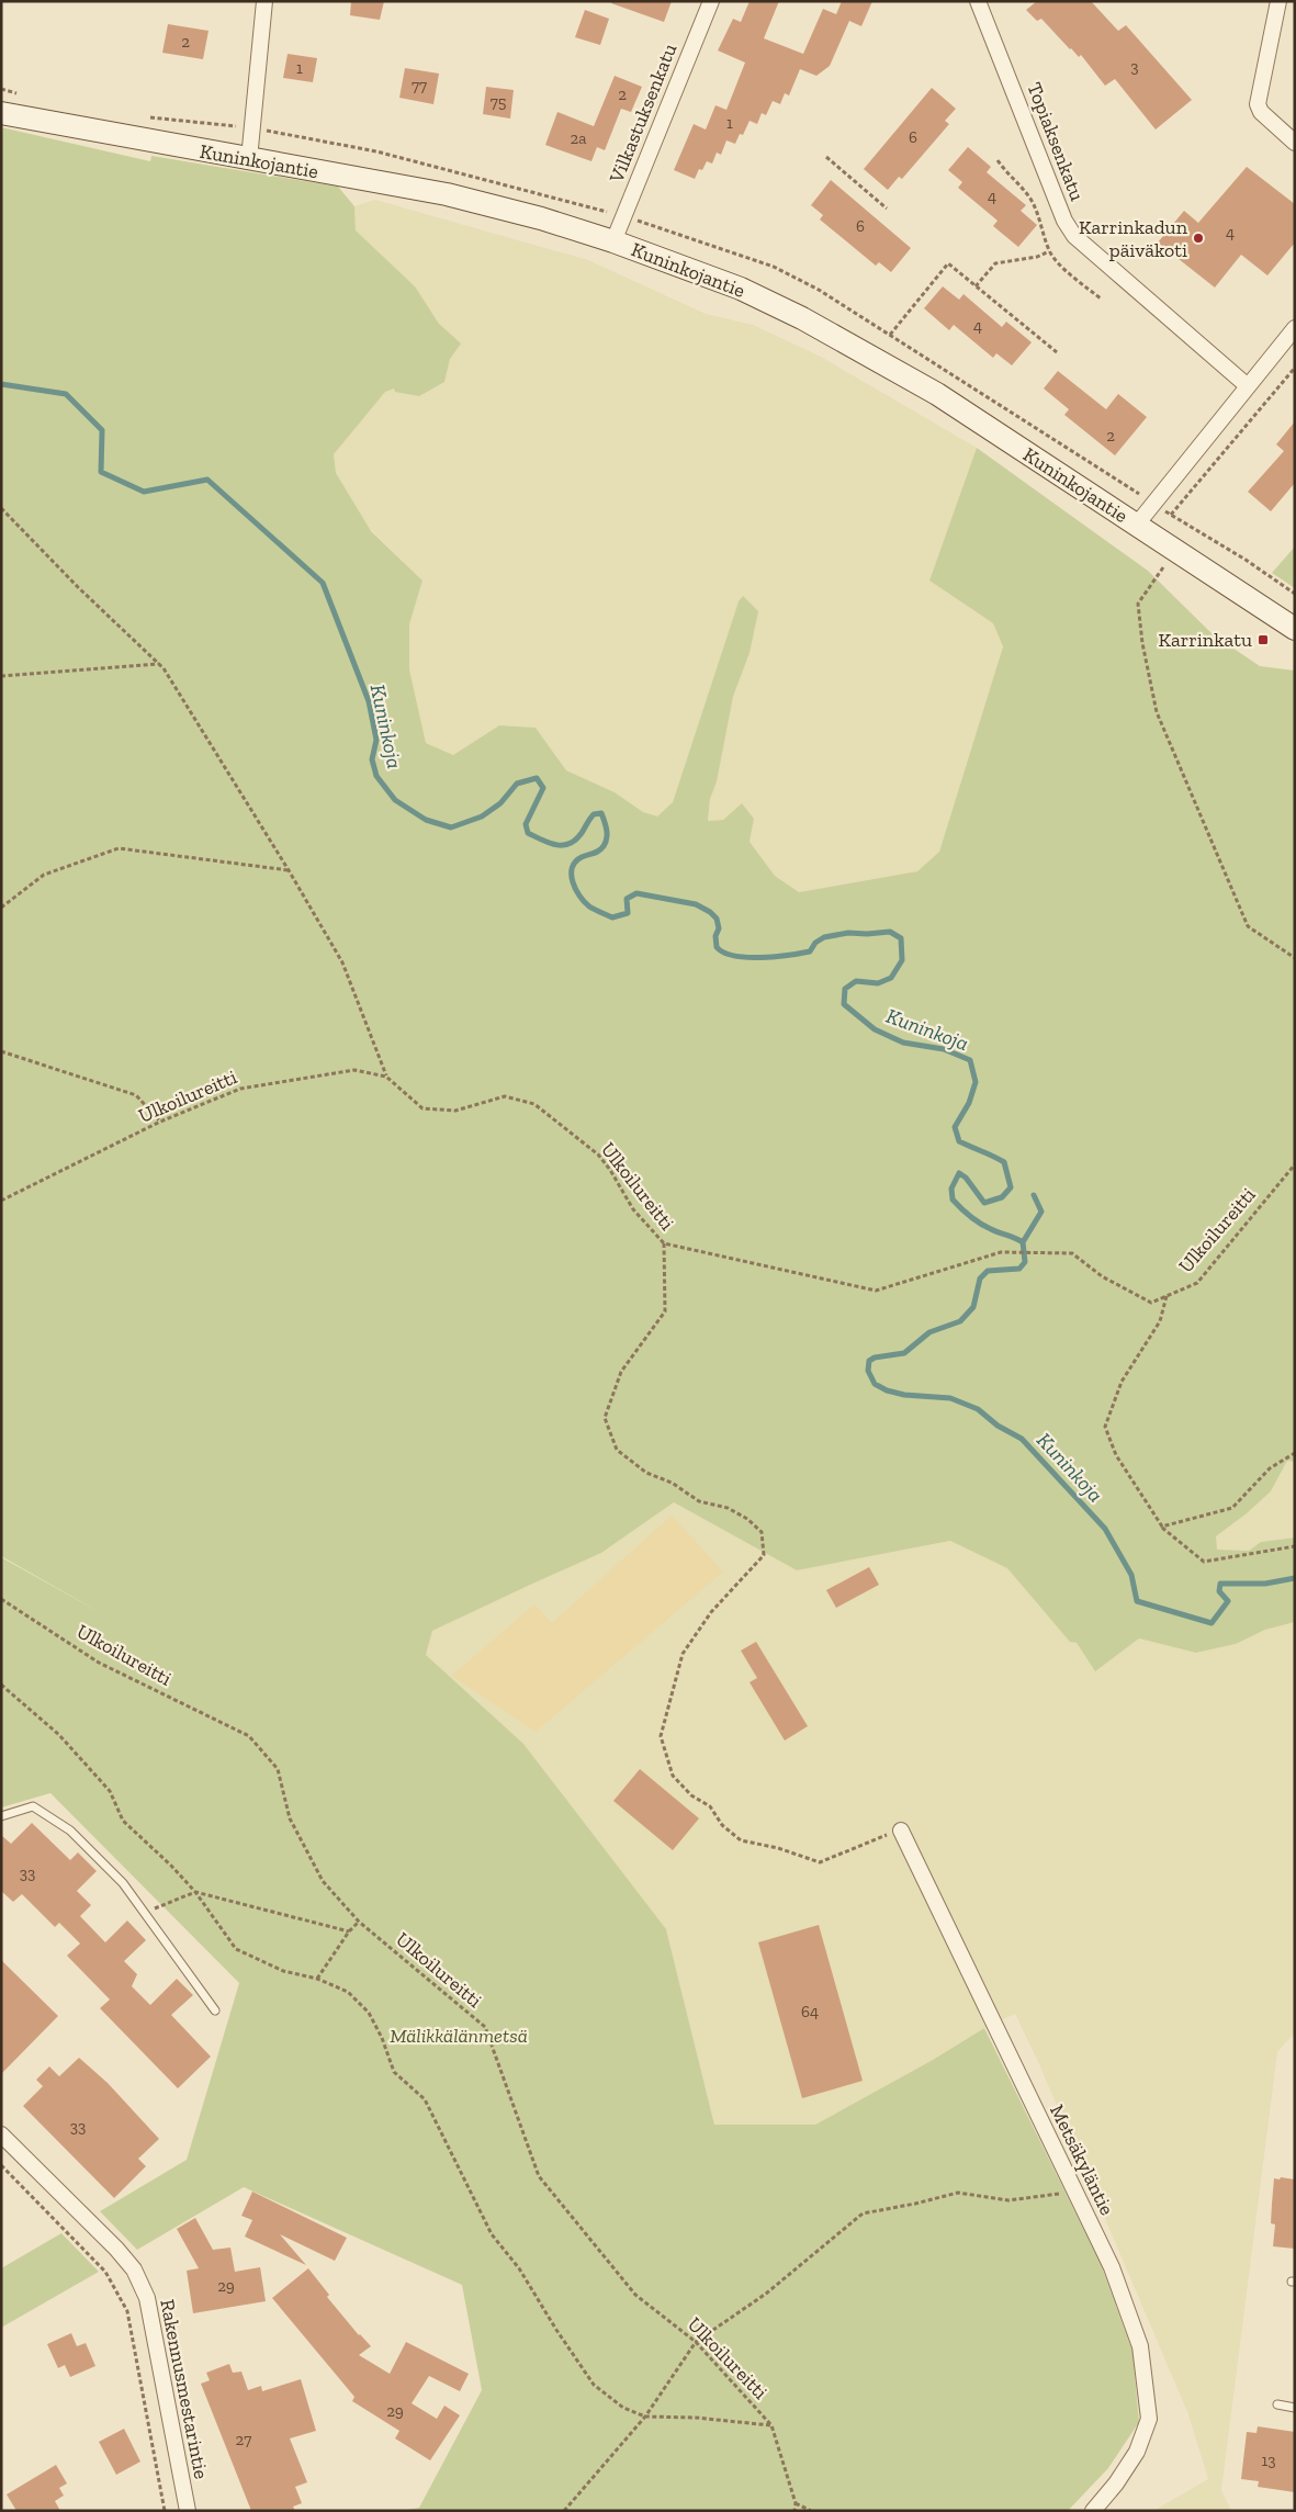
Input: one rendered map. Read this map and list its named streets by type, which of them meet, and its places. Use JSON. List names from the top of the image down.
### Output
{
  "streets": {
    "main road": ["Kuninkojantie"],
    "street": [
      "Vilkastuksenkatu",
      "Topiaksenkatu",
      "Metsäkyläntie",
      "Rakennusmestarintie"
    ],
    "path": ["Ulkoilureitti"]
  },
  "crossings": [
    ["Vilkastuksenkatu", "Kuninkojantie"]
  ],
  "water": ["Kuninkoja"],
  "parks": ["Mälikkälänmetsä"],
  "places": {
    "other": ["Karrinkadun päiväkoti"],
    "transit": ["Karrinkatu"]
  },
  "house_numbers": [
    "2",
    "3",
    "1",
    "77",
    "2",
    "75",
    "1",
    "6",
    "2a",
    "4",
    "6",
    "4",
    "4",
    "2",
    "33",
    "64",
    "33",
    "29",
    "29",
    "27",
    "13"
  ]
}
